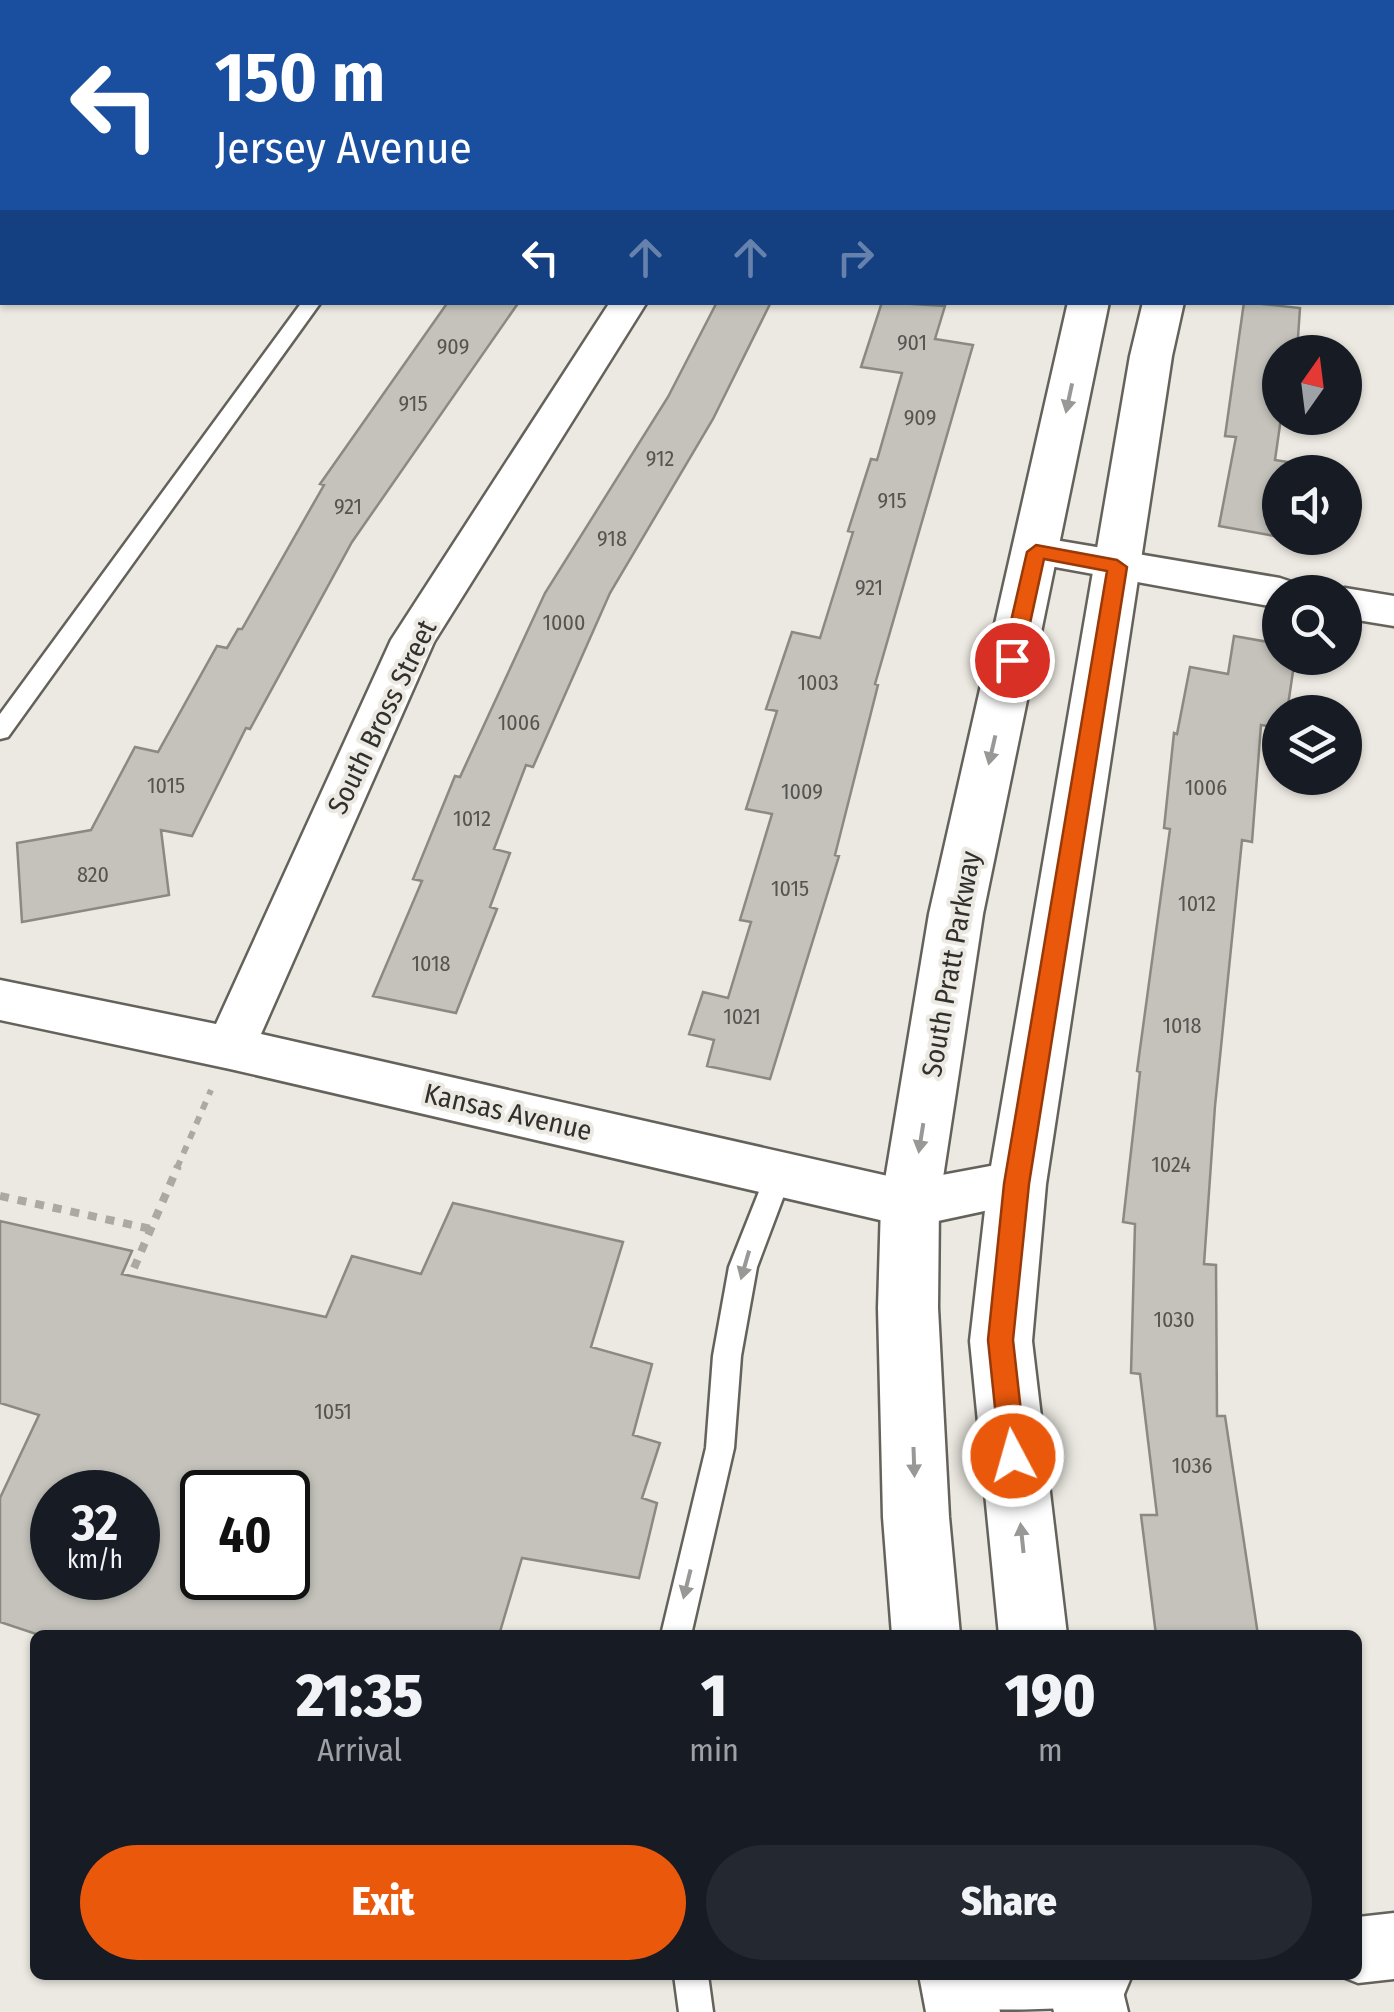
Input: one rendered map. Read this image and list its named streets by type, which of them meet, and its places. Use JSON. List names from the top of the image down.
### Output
{
  "streets": {
    "street": ["South Bross Street", "South Pratt Parkway", "Kansas Avenue"]
  },
  "crossings": [
    ["South Bross Street", "Kansas Avenue"],
    ["South Pratt Parkway", "Kansas Avenue"]
  ],
  "house_numbers": [
    "901",
    "909",
    "915",
    "909",
    "912",
    "915",
    "921",
    "918",
    "921",
    "1000",
    "1003",
    "1006",
    "1015",
    "1006",
    "1009",
    "1012",
    "820",
    "1015",
    "1012",
    "1018",
    "1021",
    "1018",
    "1024",
    "1030",
    "1051",
    "1036"
  ],
  "north": "top",
  "page": {
    "turn": ["150 m", "Jersey Avenue"],
    "speed": "32 km/h",
    "limit": "40",
    "eta": [
      "21:35",
      "Arrival",
      "1",
      "min",
      "190",
      "m"
    ],
    "buttons": ["Exit", "Share"]
  }
}
